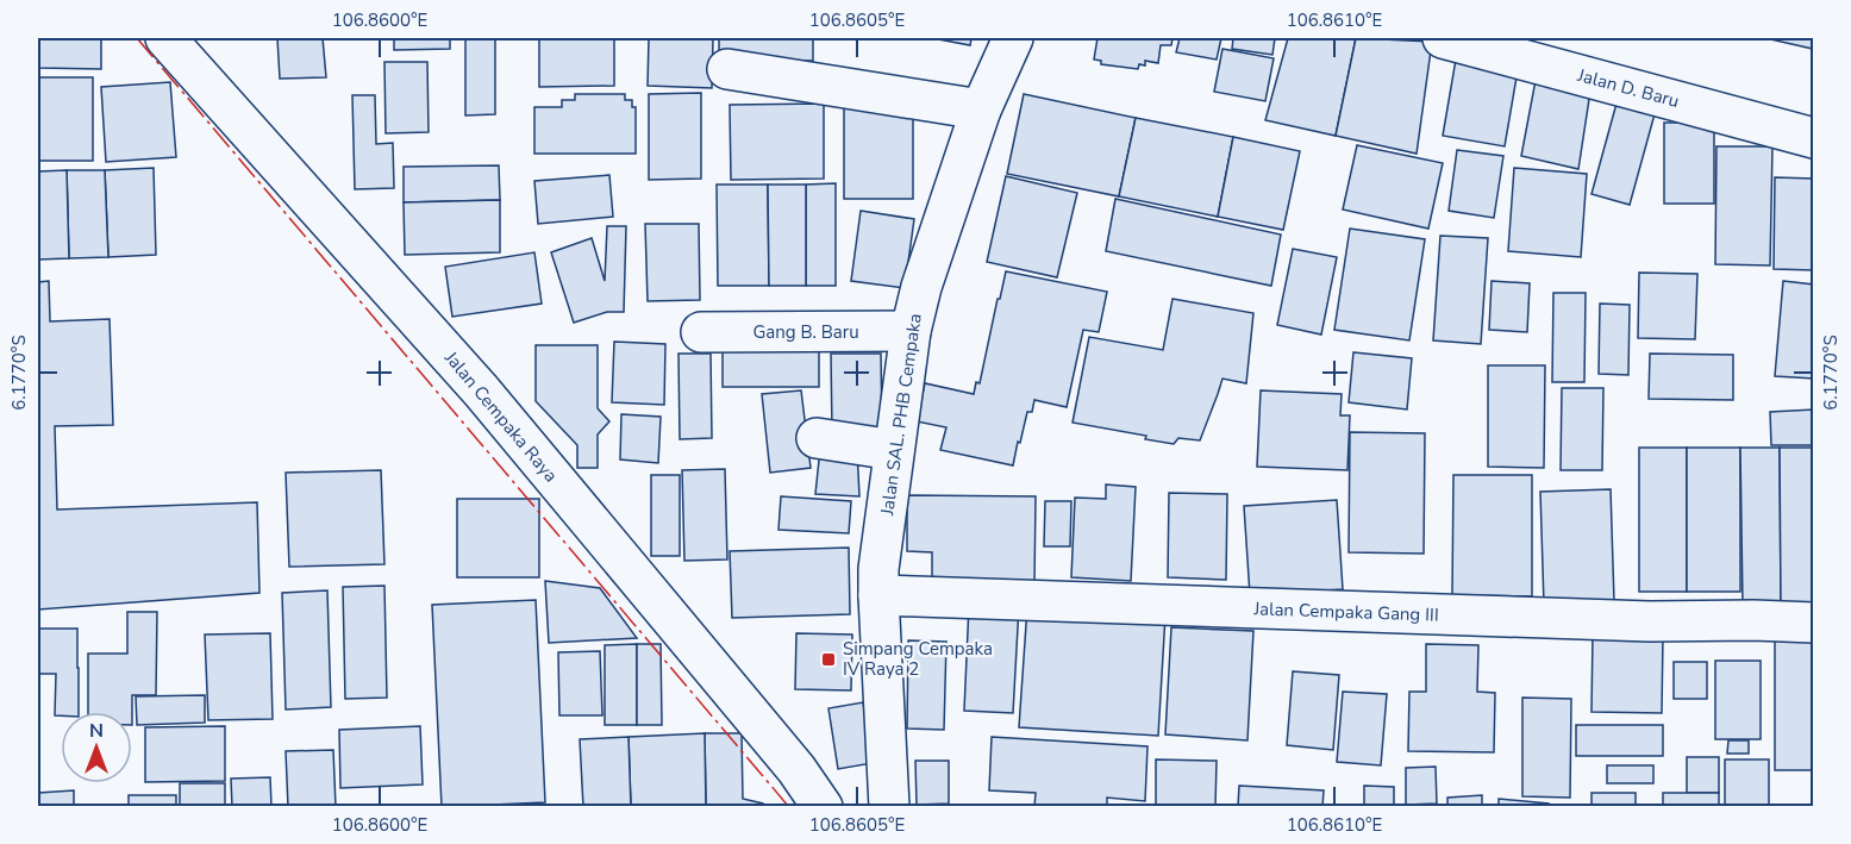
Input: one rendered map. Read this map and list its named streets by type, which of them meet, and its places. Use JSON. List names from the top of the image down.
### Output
{
  "streets": {
    "street": [
      "Jalan D. Baru",
      "Gang B. Baru",
      "Jalan SAL. PHB Cempaka",
      "Jalan Cempaka Raya",
      "Jalan Cempaka Gang III"
    ]
  },
  "crossings": [
    ["Gang B. Baru", "Jalan SAL. PHB Cempaka"],
    ["Jalan SAL. PHB Cempaka", "Jalan Cempaka Gang III"]
  ],
  "places": {
    "transit": ["Simpang Cempaka IV Raya 2"]
  },
  "north": "top",
  "coordinates": [
    "106.8600°E",
    "106.8605°E",
    "106.8610°E",
    "6.1770°S"
  ]
}
